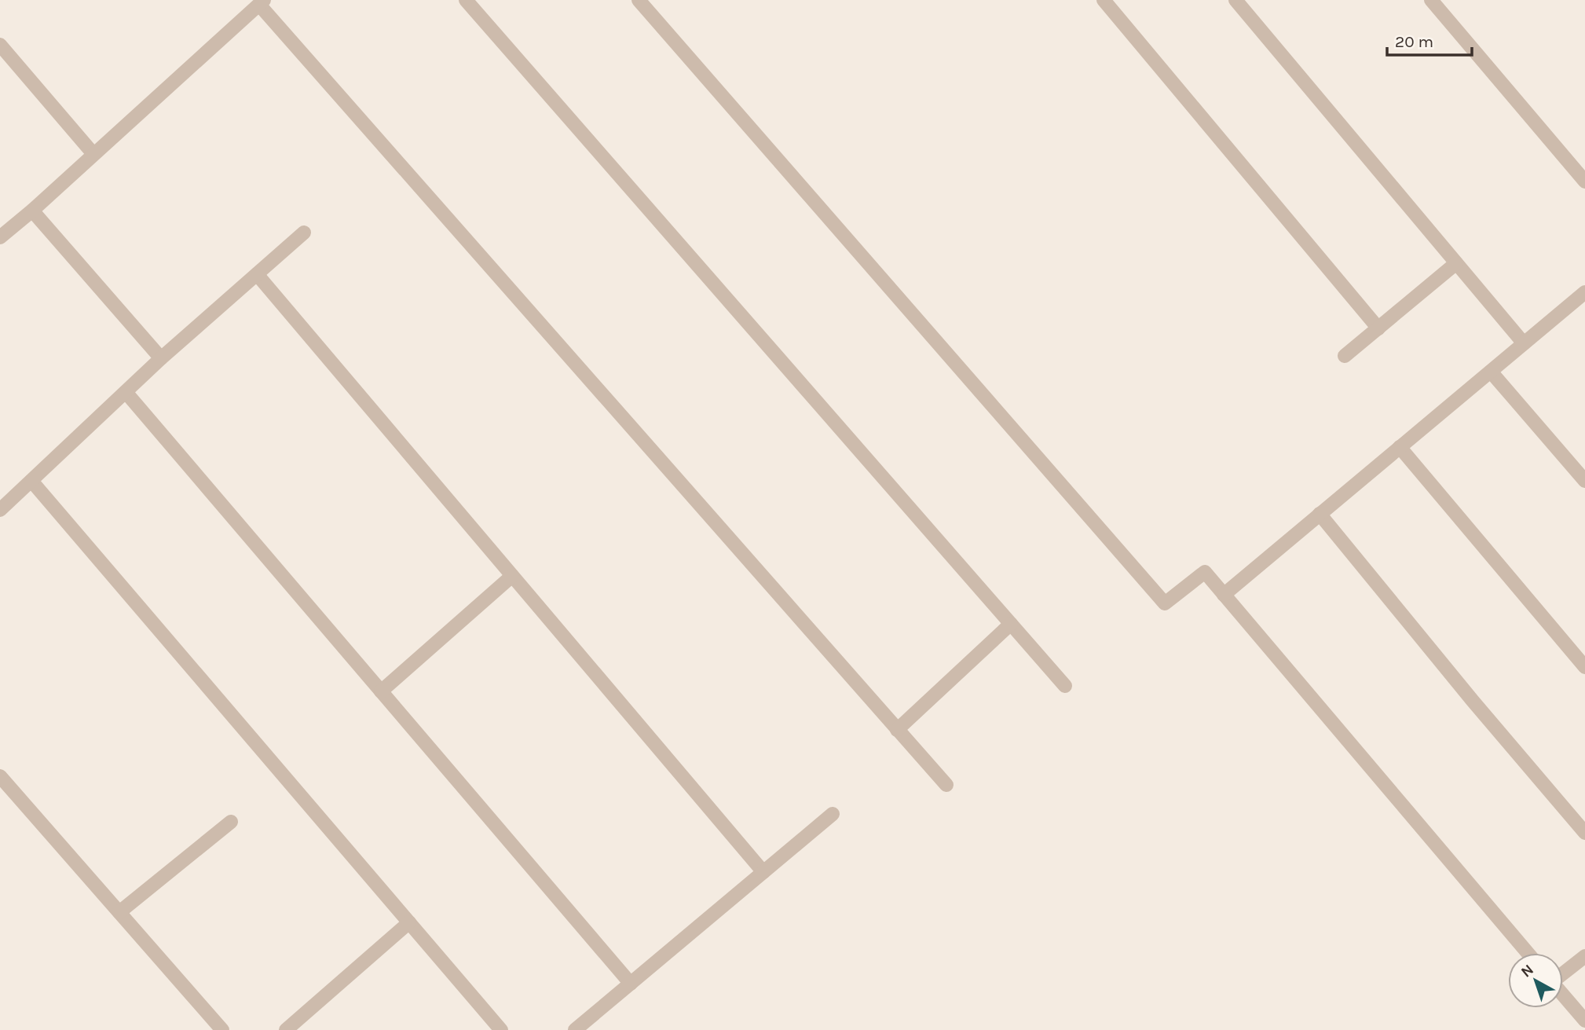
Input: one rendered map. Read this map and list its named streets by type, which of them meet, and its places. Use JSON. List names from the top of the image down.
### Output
{
  "scale_bar": "20 m",
  "north": "top left"
}
